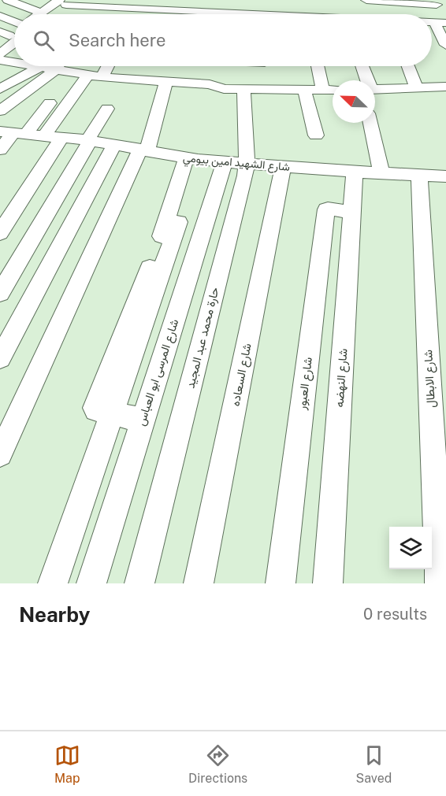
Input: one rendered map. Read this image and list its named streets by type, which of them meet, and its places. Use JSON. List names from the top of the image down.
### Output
{
  "streets": {
    "street": [
      "شارع الشهيد امين بيومي",
      "حارة محمد عبد المجيد",
      "شارع المرسى ابو العباس",
      "شارع السعاده",
      "شارع النهضه",
      "شارع الابطال",
      "شارع العبور"
    ]
  },
  "crossings": [
    ["شارع الشهيد امين بيومي", "حارة محمد عبد المجيد"],
    ["شارع الشهيد امين بيومي", "شارع المرسى ابو العباس"],
    ["شارع الشهيد امين بيومي", "شارع السعاده"],
    ["شارع الشهيد امين بيومي", "شارع النهضه"],
    ["شارع الشهيد امين بيومي", "شارع الابطال"],
    ["حارة محمد عبد المجيد", "شارع المرسى ابو العباس"],
    ["شارع النهضه", "شارع العبور"]
  ],
  "north": "top left",
  "page": {
    "search": "Search here",
    "heading": ["Nearby", "0 results"],
    "nav": ["Map", "Directions", "Saved"]
  }
}
